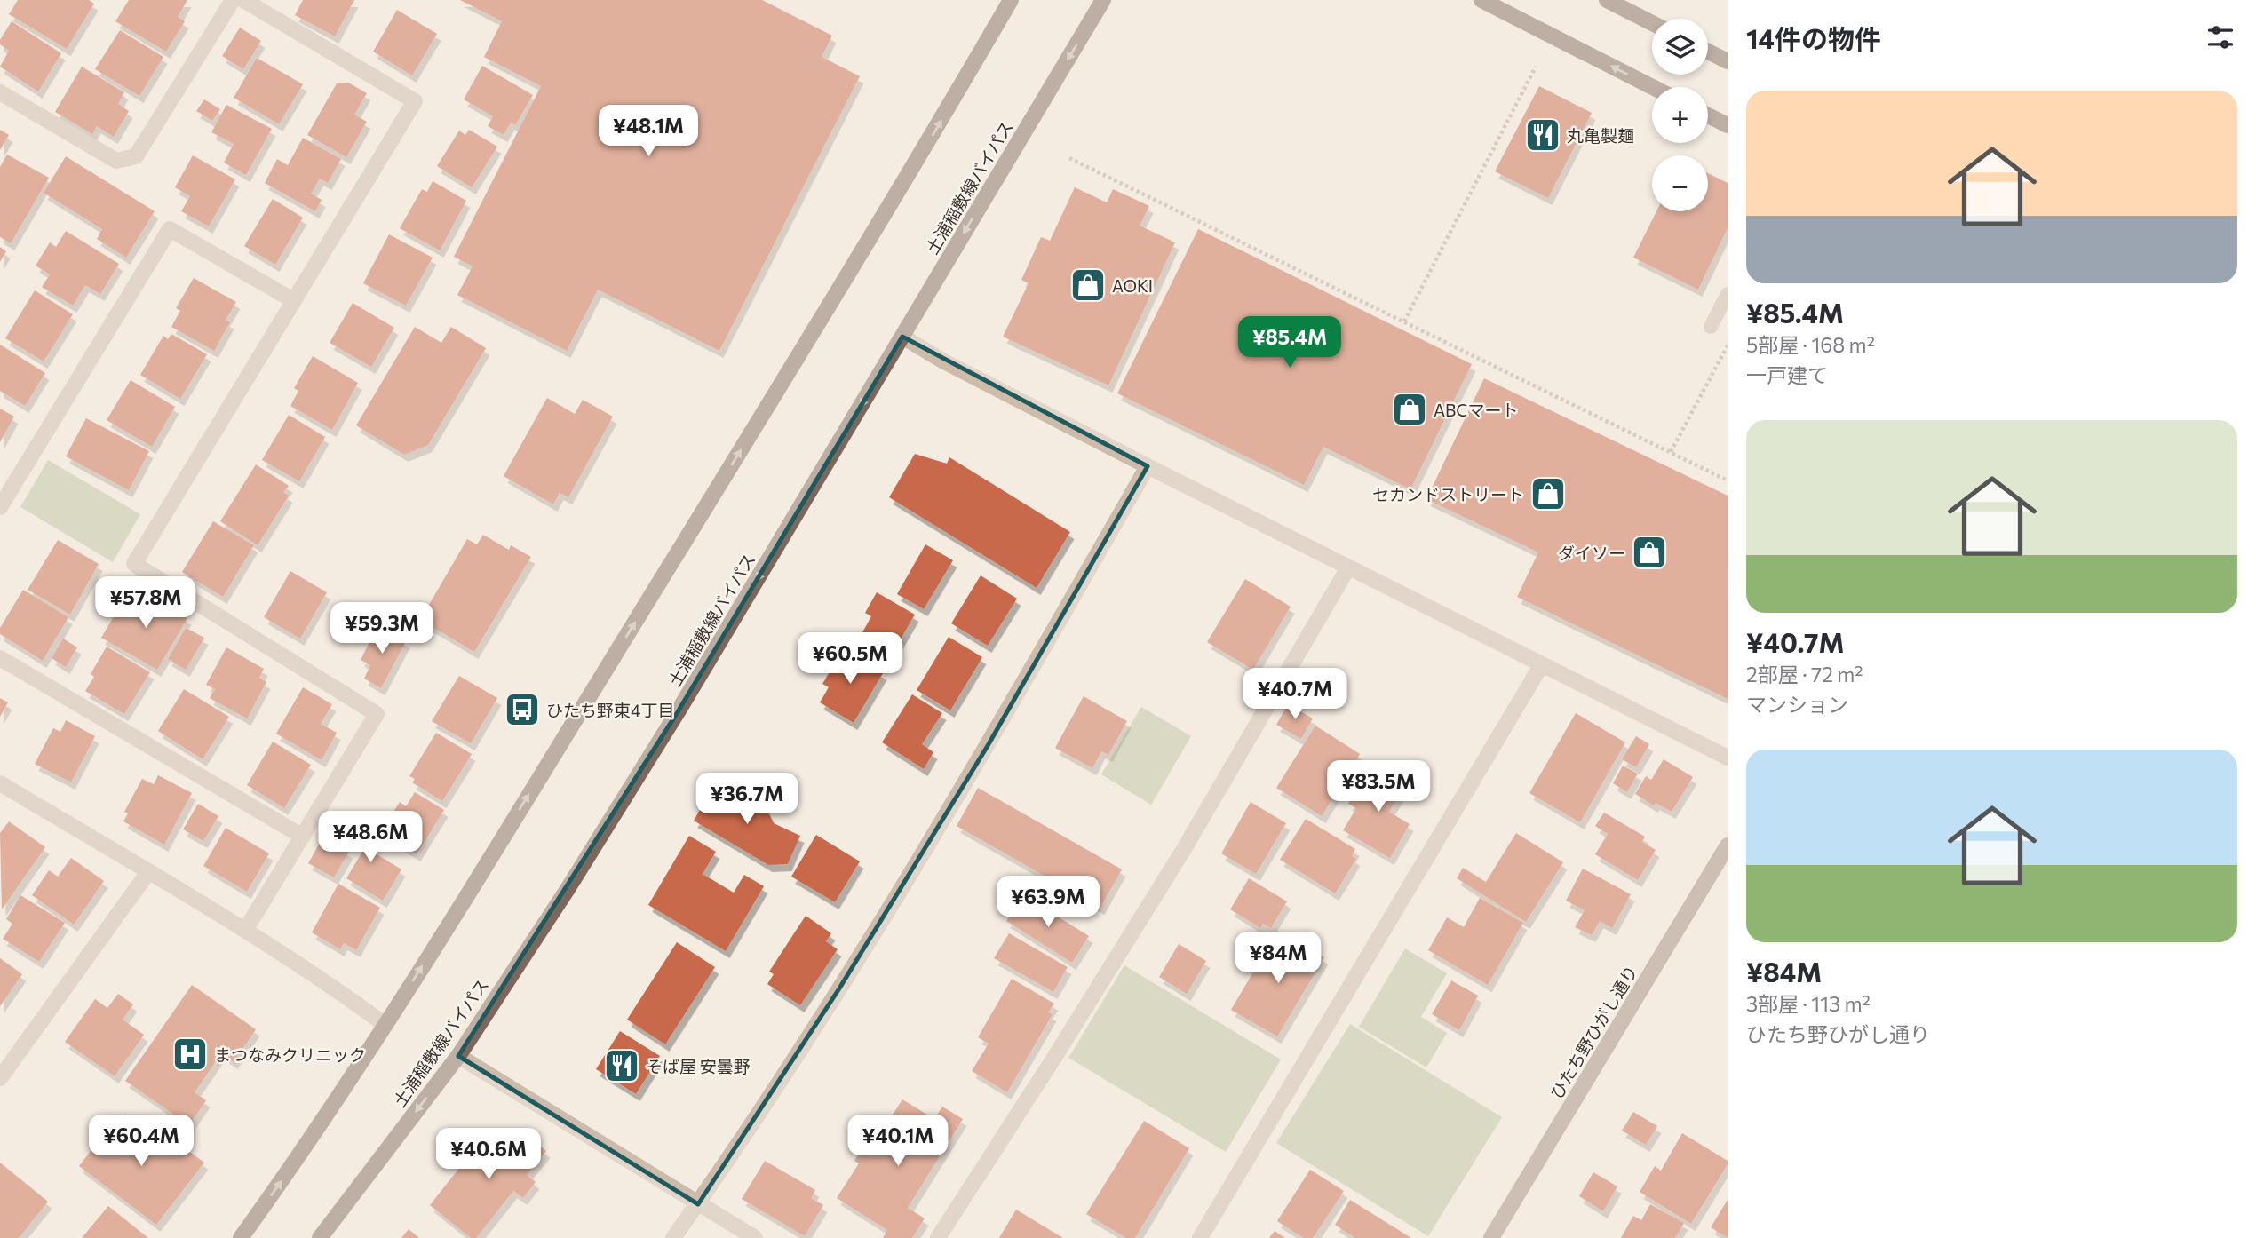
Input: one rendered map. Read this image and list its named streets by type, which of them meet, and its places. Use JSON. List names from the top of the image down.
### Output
{
  "streets": {
    "main road": ["土浦稲敷線バイパス"],
    "street": ["ひたち野ひがし通り"]
  },
  "places": {
    "restaurant": ["丸亀製麺", "そば屋 安曇野"],
    "shop": [
      "AOKI",
      "ABCマート",
      "セカンドストリート",
      "ダイソー"
    ],
    "bus stop": ["ひたち野東4丁目"],
    "hospital": ["まつなみクリニック"]
  },
  "page": {
    "heading": "14件の物件",
    "map_buttons": ["+", "−"],
    "list": [
      {
        "name": "¥85.4M",
        "note": "5部屋 · 168 m² · 一戸建て"
      },
      {
        "name": "¥40.7M",
        "note": "2部屋 · 72 m² · マンション"
      },
      {
        "name": "¥84M",
        "note": "3部屋 · 113 m² · ひたち野ひがし通り"
      }
    ],
    "price": [
      "¥48.1M",
      "¥85.4M",
      "¥57.8M",
      "¥59.3M",
      "¥60.5M",
      "¥40.7M",
      "¥83.5M",
      "¥36.7M",
      "¥48.6M",
      "¥63.9M",
      "¥84M",
      "¥60.4M",
      "¥40.1M",
      "¥40.6M"
    ]
  }
}
